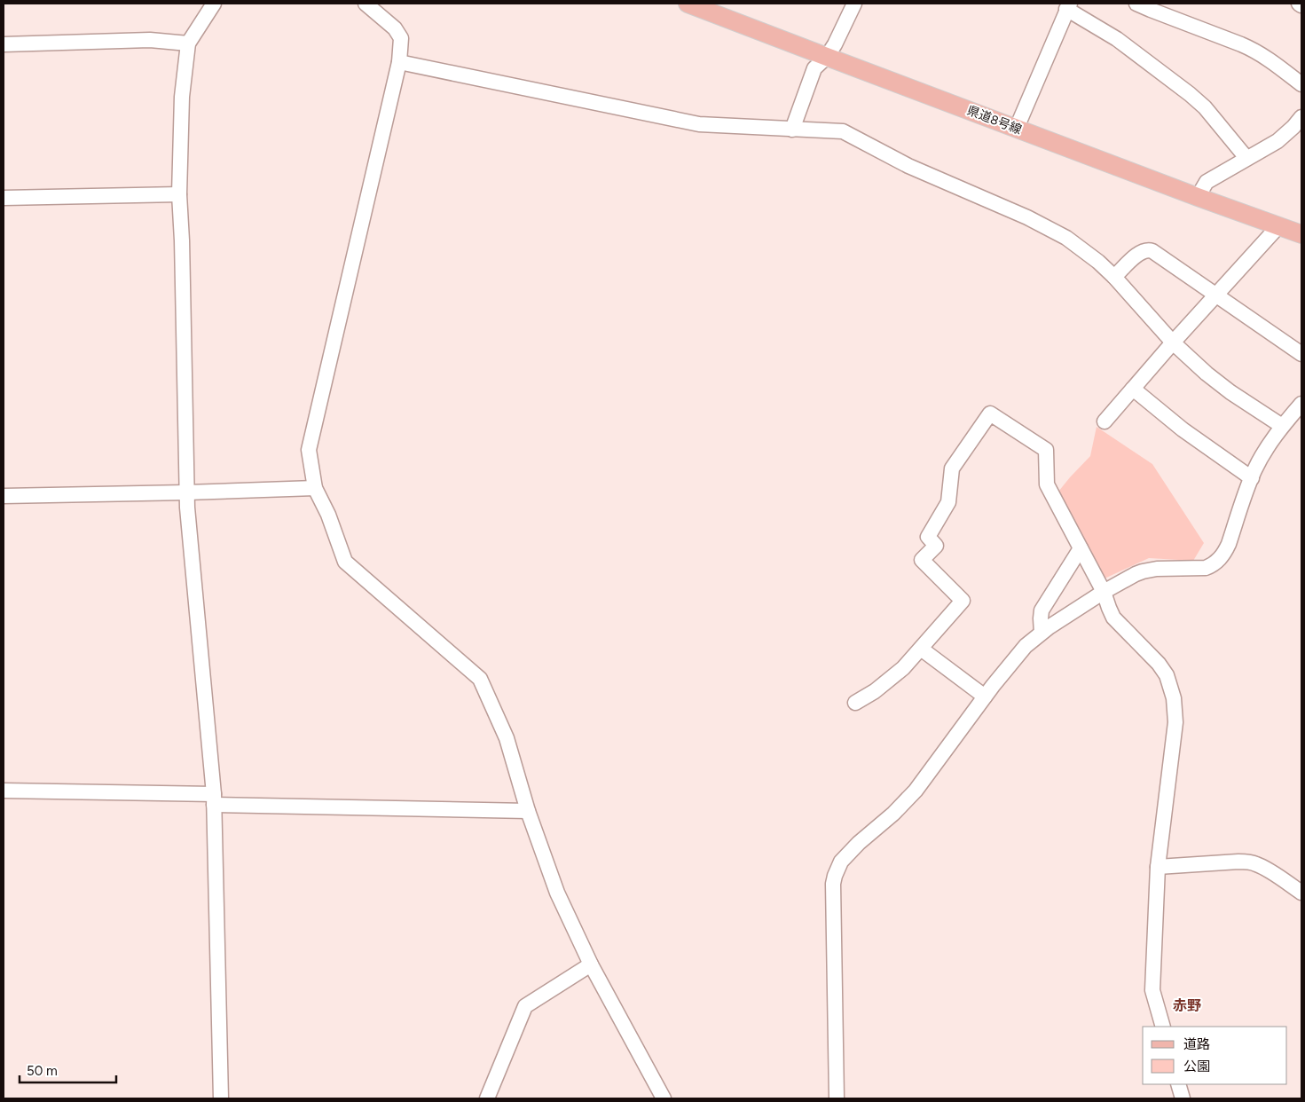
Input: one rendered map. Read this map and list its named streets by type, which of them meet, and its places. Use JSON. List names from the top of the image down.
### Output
{
  "streets": {
    "main road": ["県道8号線"]
  },
  "districts": ["赤野"],
  "legend": ["道路", "公園"],
  "scale_bar": "50 m"
}
